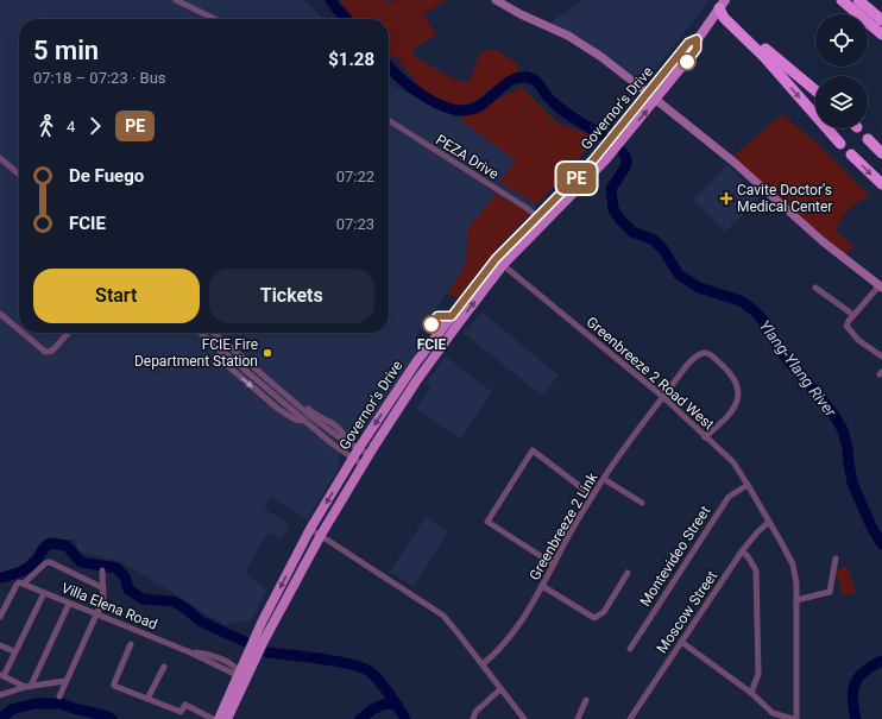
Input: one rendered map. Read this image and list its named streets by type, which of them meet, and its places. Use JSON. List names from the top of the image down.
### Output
{
  "streets": {
    "main road": ["Governor's Drive"],
    "street": [
      "PEZA Drive",
      "Greenbreeze 2 Road West",
      "Greenbreeze 2 Link",
      "Montevideo Street",
      "Villa Elena Road",
      "Moscow Street"
    ]
  },
  "crossings": [
    ["Governor's Drive", "PEZA Drive"],
    ["Governor's Drive", "Greenbreeze 2 Road West"],
    ["Governor's Drive", "Villa Elena Road"],
    ["Greenbreeze 2 Road West", "Greenbreeze 2 Link"],
    ["Greenbreeze 2 Road West", "Montevideo Street"],
    ["Greenbreeze 2 Road West", "Moscow Street"]
  ],
  "water": ["Ylang-Ylang River"],
  "places": {
    "health": ["Cavite Doctor's Medical Center"],
    "other": ["FCIE", "FCIE Fire Department Station"]
  },
  "lines": ["bus line PE"],
  "page": {
    "on_map": "PE",
    "heading": ["5 min", "07:18 – 07:23 · Bus", "$1.28"],
    "legs": ["4", "PE"],
    "list": [
      {
        "name": "De Fuego",
        "value": "07:22"
      },
      {
        "name": "FCIE",
        "value": "07:23"
      }
    ],
    "buttons": ["Start", "Tickets"]
  }
}
